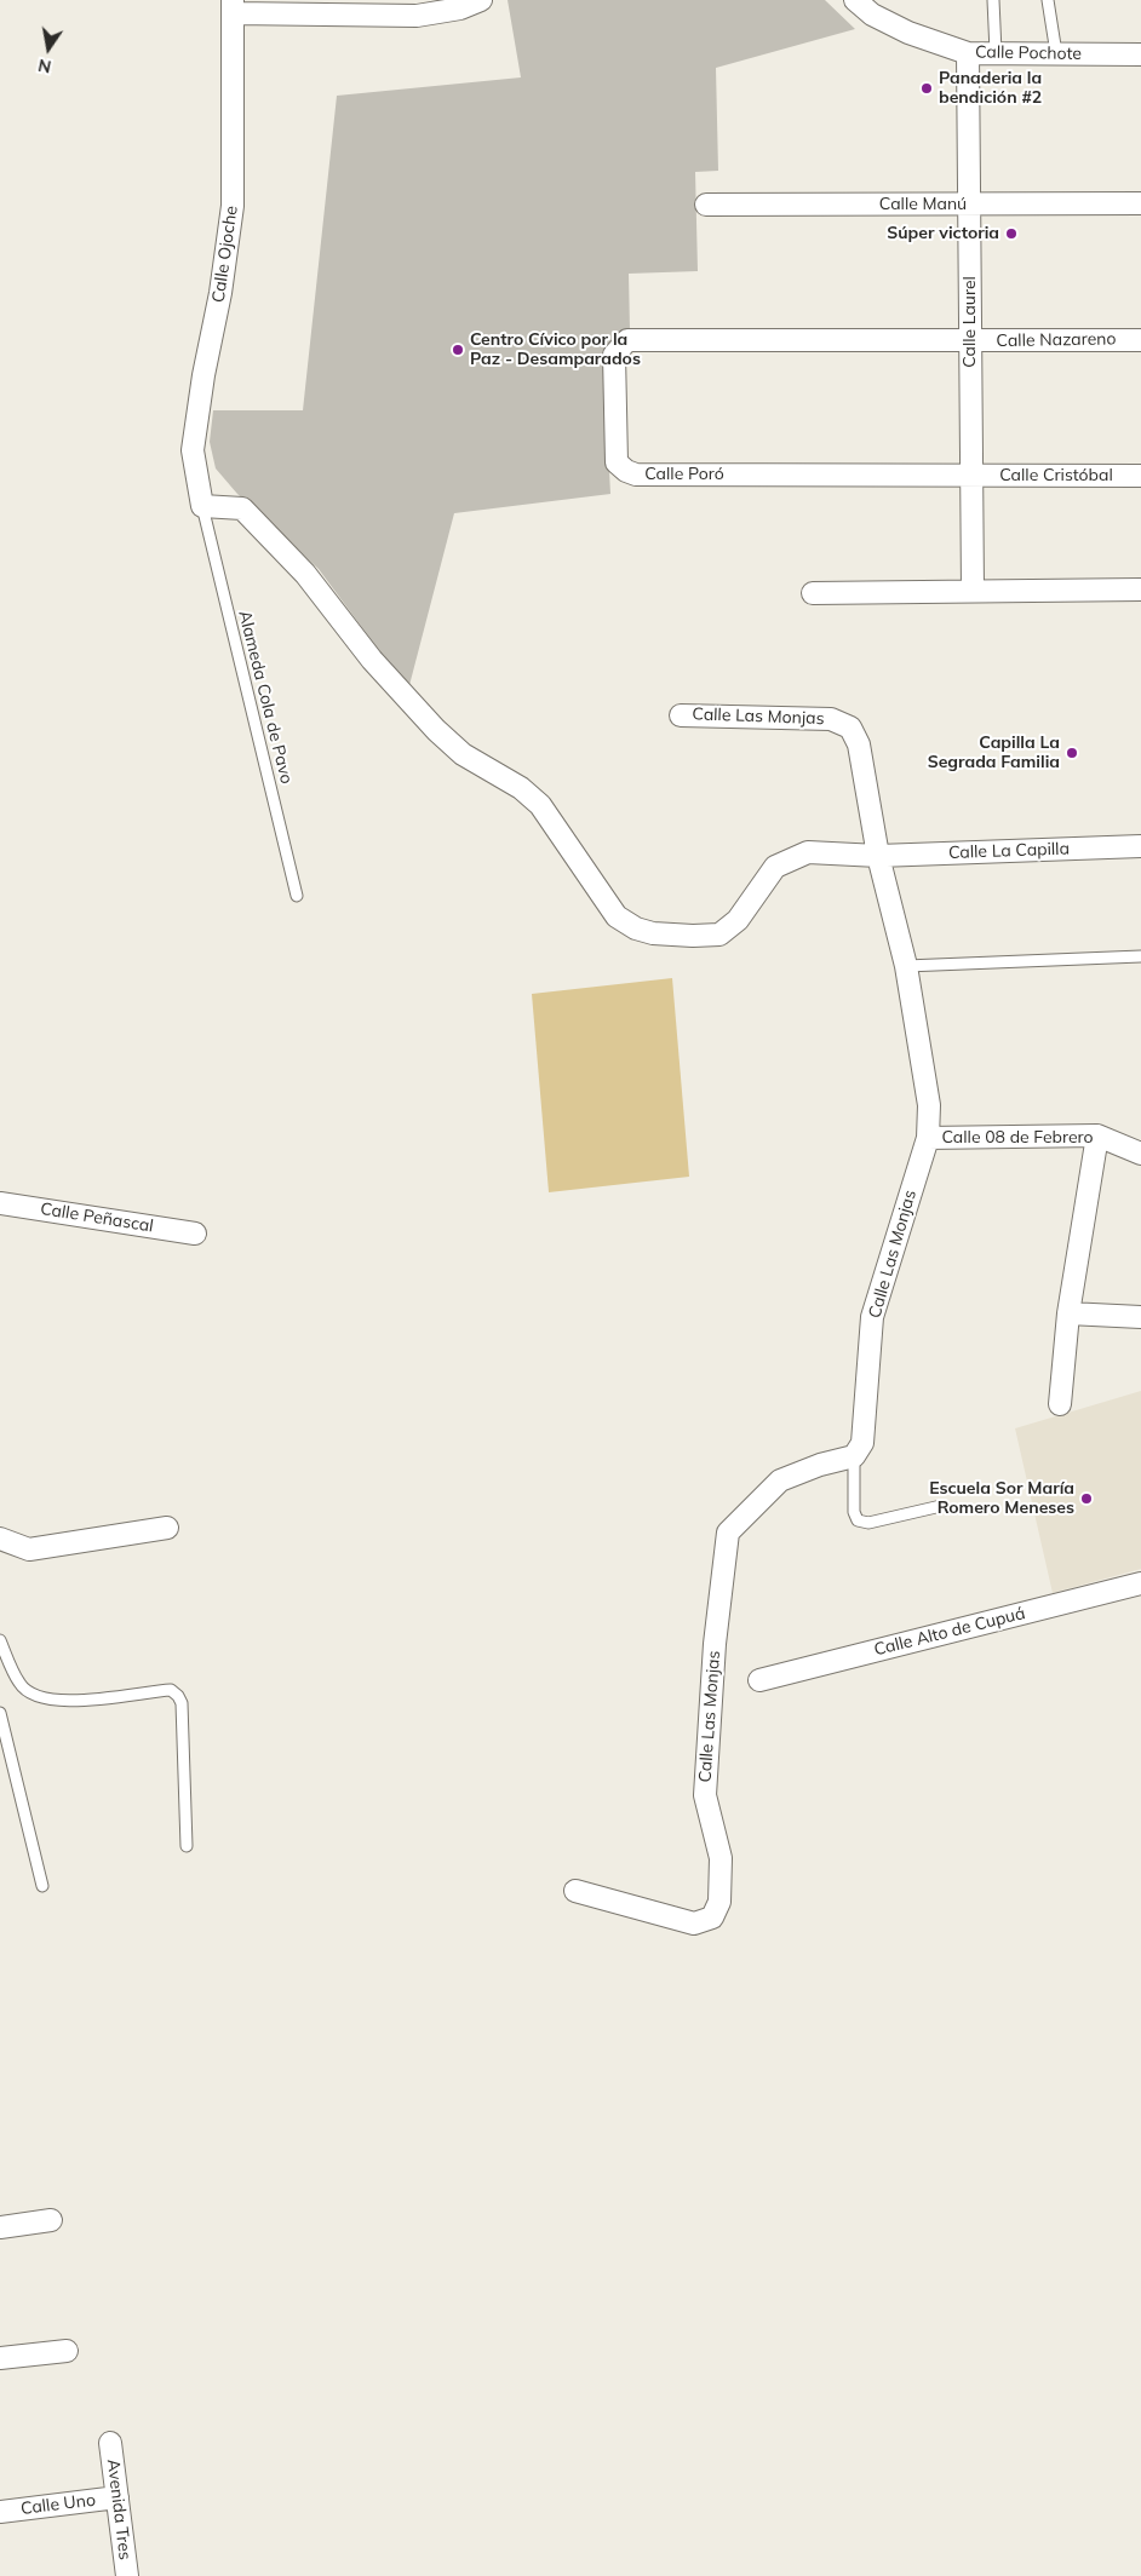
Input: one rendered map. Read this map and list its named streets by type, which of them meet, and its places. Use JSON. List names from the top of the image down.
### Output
{
  "streets": {
    "street": [
      "Calle Pochote",
      "Calle Manú",
      "Calle Ojoche",
      "Calle Laurel",
      "Calle Nazareno",
      "Calle Poró",
      "Calle Cristóbal",
      "Calle Las Monjas",
      "Calle La Capilla",
      "Calle 08 de Febrero",
      "Calle Peñascal",
      "Calle Alto de Cupuá",
      "Calle Uno",
      "Avenida Tres"
    ],
    "lane": ["Alameda Cola de Pavo"]
  },
  "crossings": [
    ["Calle Pochote", "Calle Laurel"],
    ["Calle Manú", "Calle Laurel"],
    ["Calle Ojoche", "Alameda Cola de Pavo"],
    ["Calle Ojoche", "Calle La Capilla"],
    ["Calle Laurel", "Calle Nazareno"],
    ["Calle Laurel", "Calle Poró"],
    ["Calle Laurel", "Calle Cristóbal"],
    ["Calle Nazareno", "Calle Poró"],
    ["Calle Poró", "Calle Cristóbal"],
    ["Alameda Cola de Pavo", "Calle La Capilla"],
    ["Calle Las Monjas", "Calle La Capilla"],
    ["Calle Las Monjas", "Calle 08 de Febrero"],
    ["Calle Uno", "Avenida Tres"]
  ],
  "places": [
    "Panaderia la bendición #2",
    "Súper victoria",
    "Centro Cívico por la Paz - Desamparados",
    "Capilla La Segrada Familia",
    "Escuela Sor María Romero Meneses"
  ],
  "north": "bottom"
}
